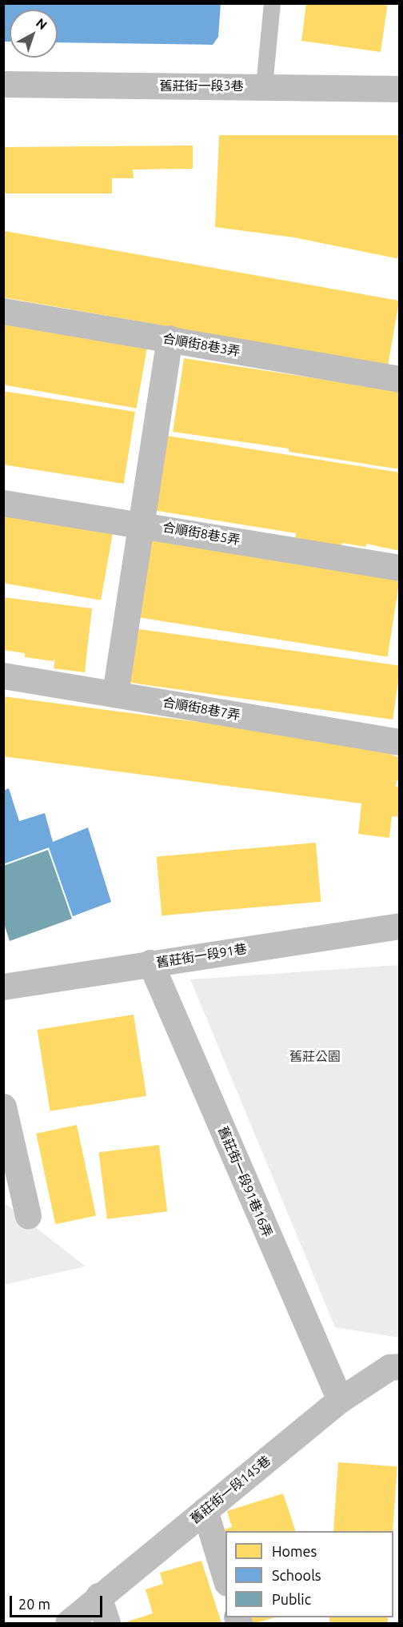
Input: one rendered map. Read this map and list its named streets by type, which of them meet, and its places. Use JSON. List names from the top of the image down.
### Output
{
  "streets": {
    "street": [
      "舊莊街一段3巷",
      "合順街8巷3弄",
      "合順街8巷5弄",
      "合順街8巷7弄",
      "舊莊街一段91巷",
      "舊莊街一段91巷16弄",
      "舊莊街一段145巷"
    ]
  },
  "crossings": [
    ["舊莊街一段91巷", "舊莊街一段91巷16弄"],
    ["舊莊街一段91巷16弄", "舊莊街一段145巷"]
  ],
  "parks": ["舊莊公園"],
  "legend": ["Homes", "Schools", "Public"],
  "scale_bar": "20 m",
  "north": "top right"
}
